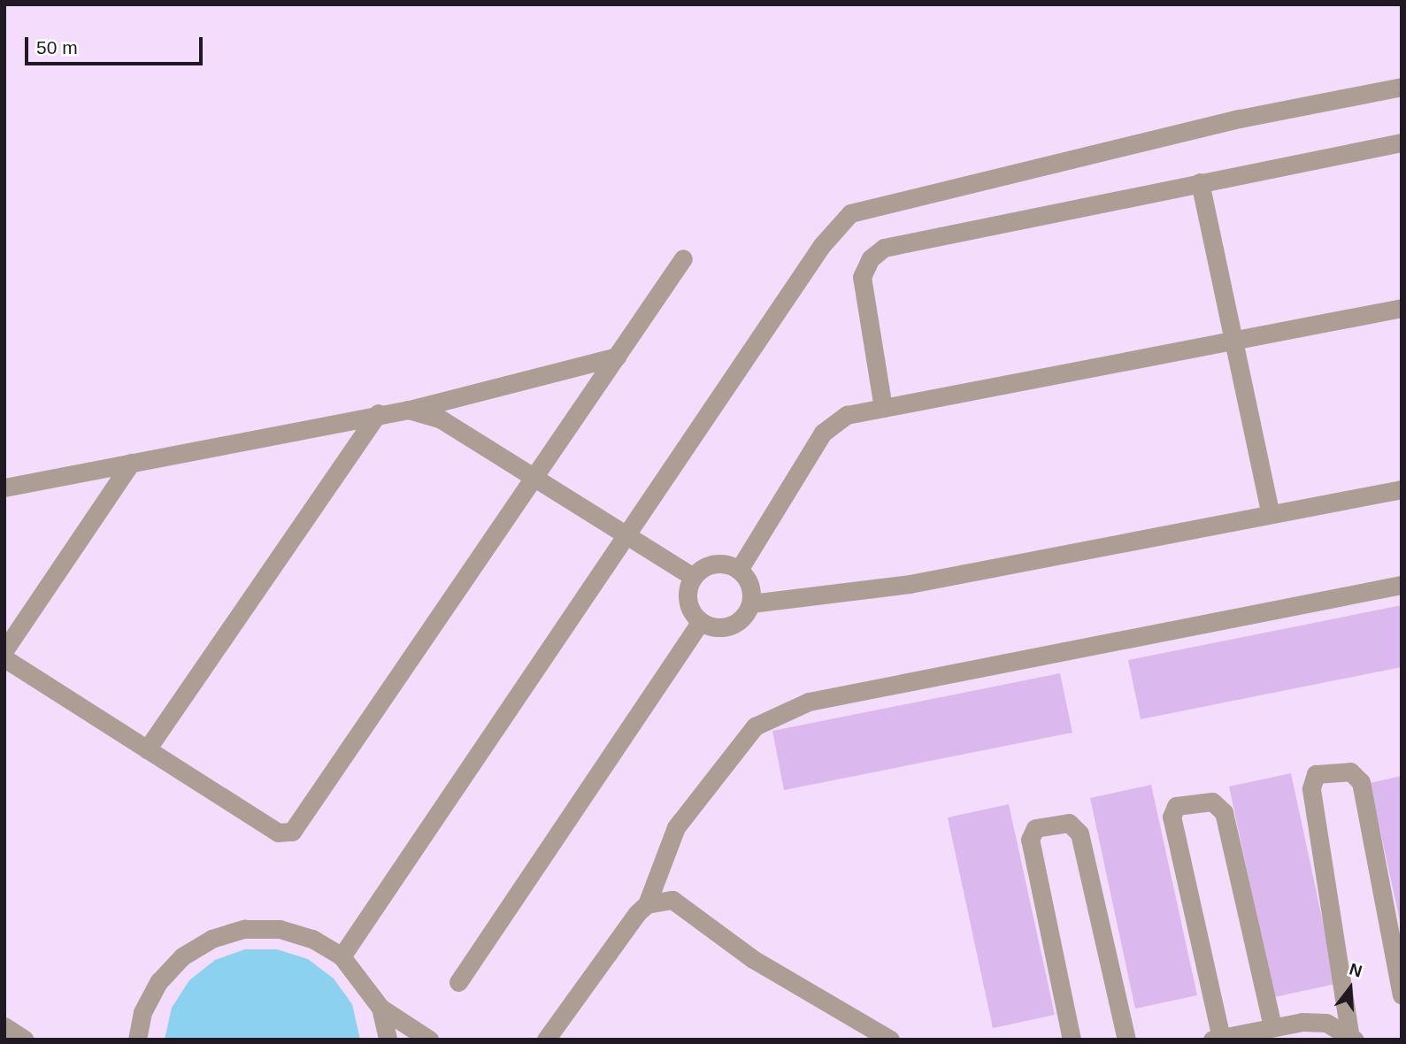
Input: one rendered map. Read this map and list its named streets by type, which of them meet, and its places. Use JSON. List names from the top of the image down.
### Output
{
  "scale_bar": "50 m",
  "north": "top"
}
